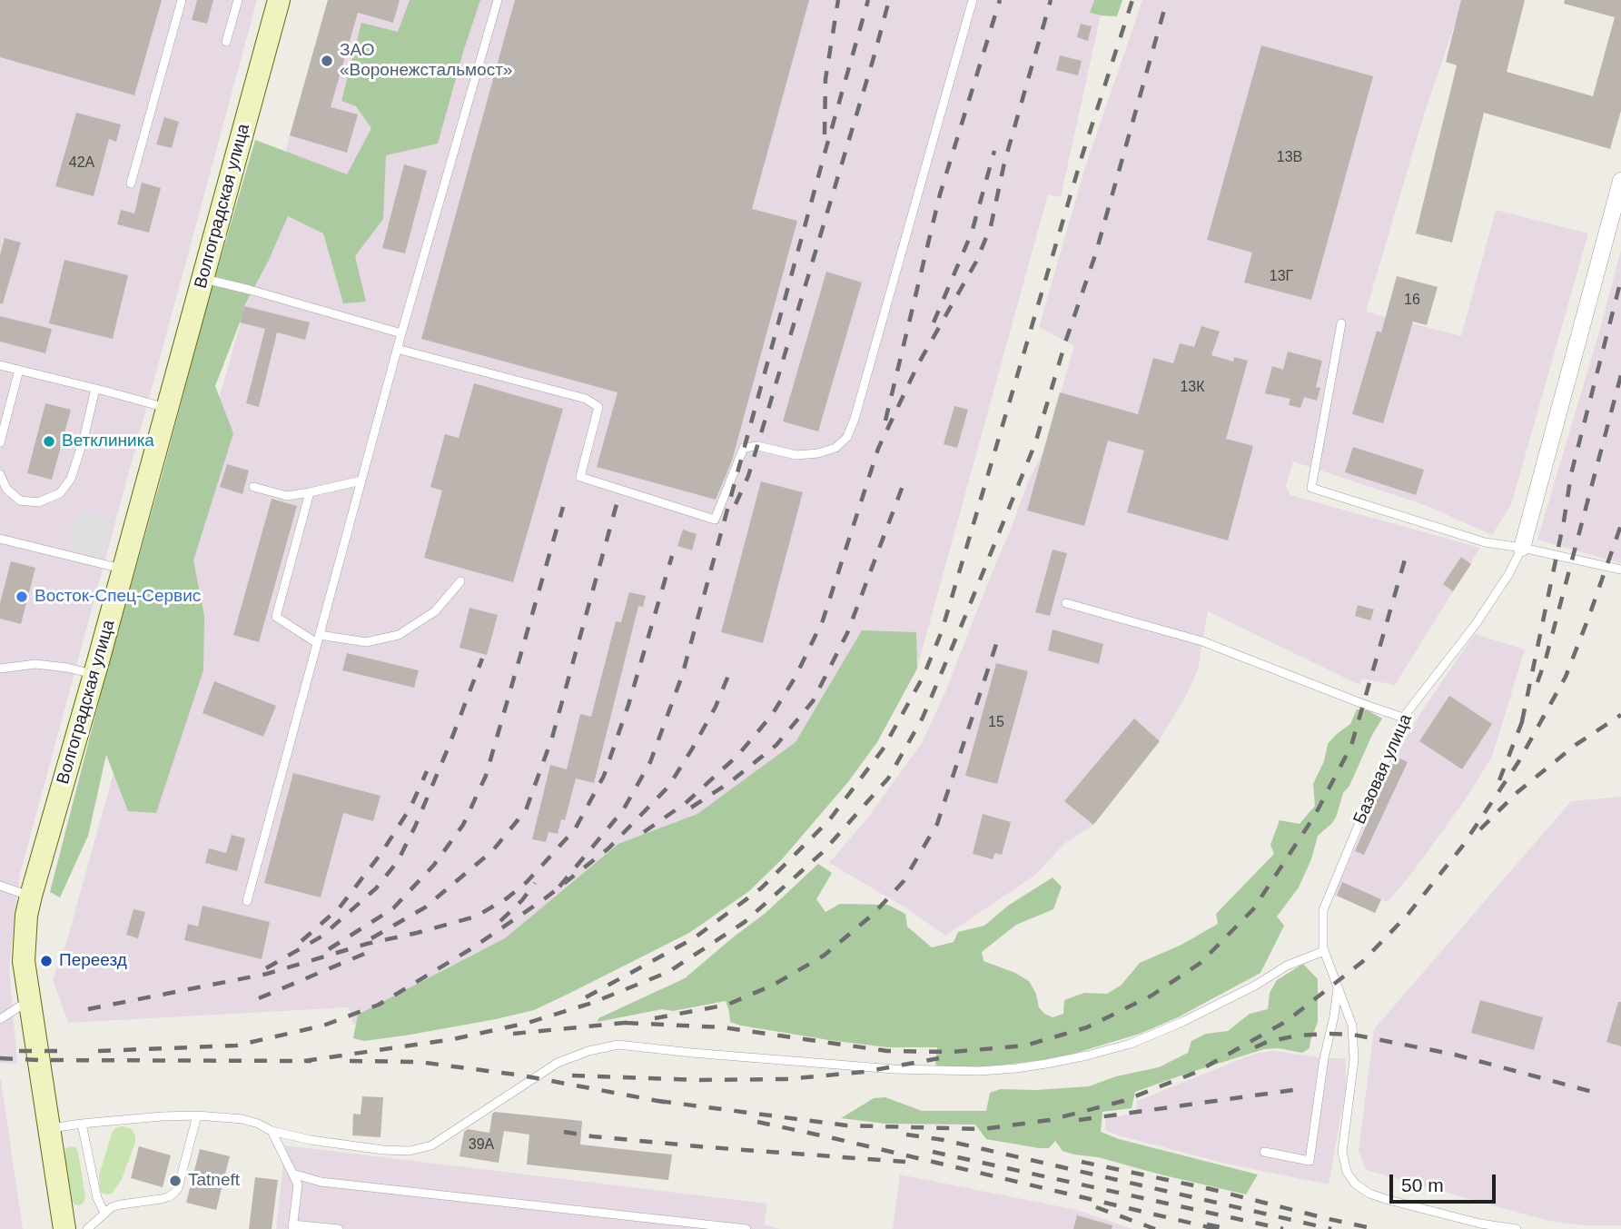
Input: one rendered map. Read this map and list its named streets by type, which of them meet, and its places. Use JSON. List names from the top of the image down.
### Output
{
  "streets": {
    "main road": ["Волгоградская улица"],
    "street": ["Базовая улица"]
  },
  "places": [
    "ЗАО «Воронежстальмост»",
    "Ветклиника",
    "Восток-Спец-Сервис",
    "Переезд",
    "Tatneft"
  ],
  "house_numbers": [
    "13В",
    "42А",
    "13Г",
    "16",
    "13К",
    "15",
    "39А"
  ],
  "scale_bar": "50 m"
}
